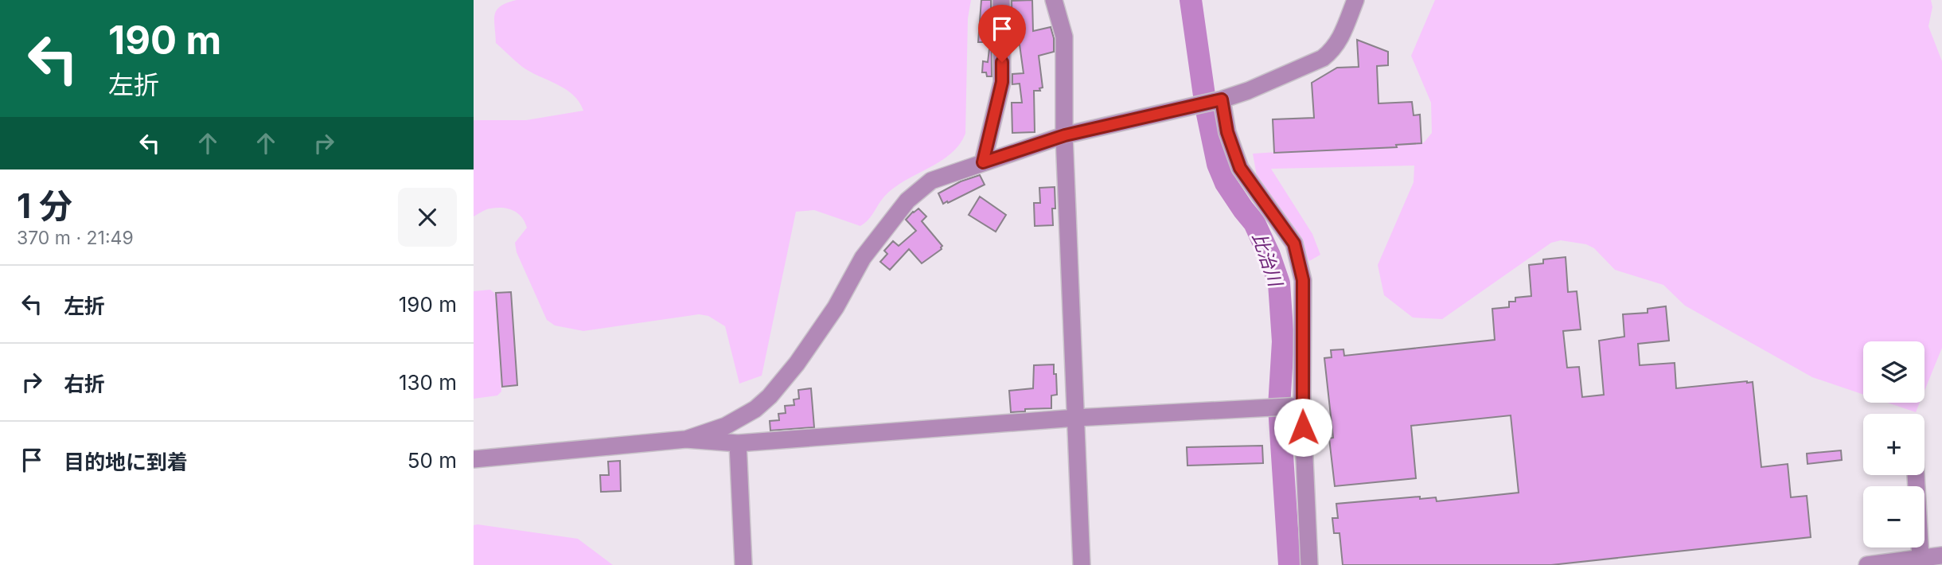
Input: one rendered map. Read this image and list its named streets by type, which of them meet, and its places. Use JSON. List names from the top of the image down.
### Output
{
  "water": ["比治川"],
  "page": {
    "turn": ["190 m", "左折"],
    "heading": ["1 分", "370 m · 21:49"],
    "list": [
      {
        "name": "左折",
        "value": "190 m"
      },
      {
        "name": "右折",
        "value": "130 m"
      },
      {
        "name": "目的地に到着",
        "value": "50 m"
      }
    ],
    "map_buttons": ["+", "−"]
  }
}
